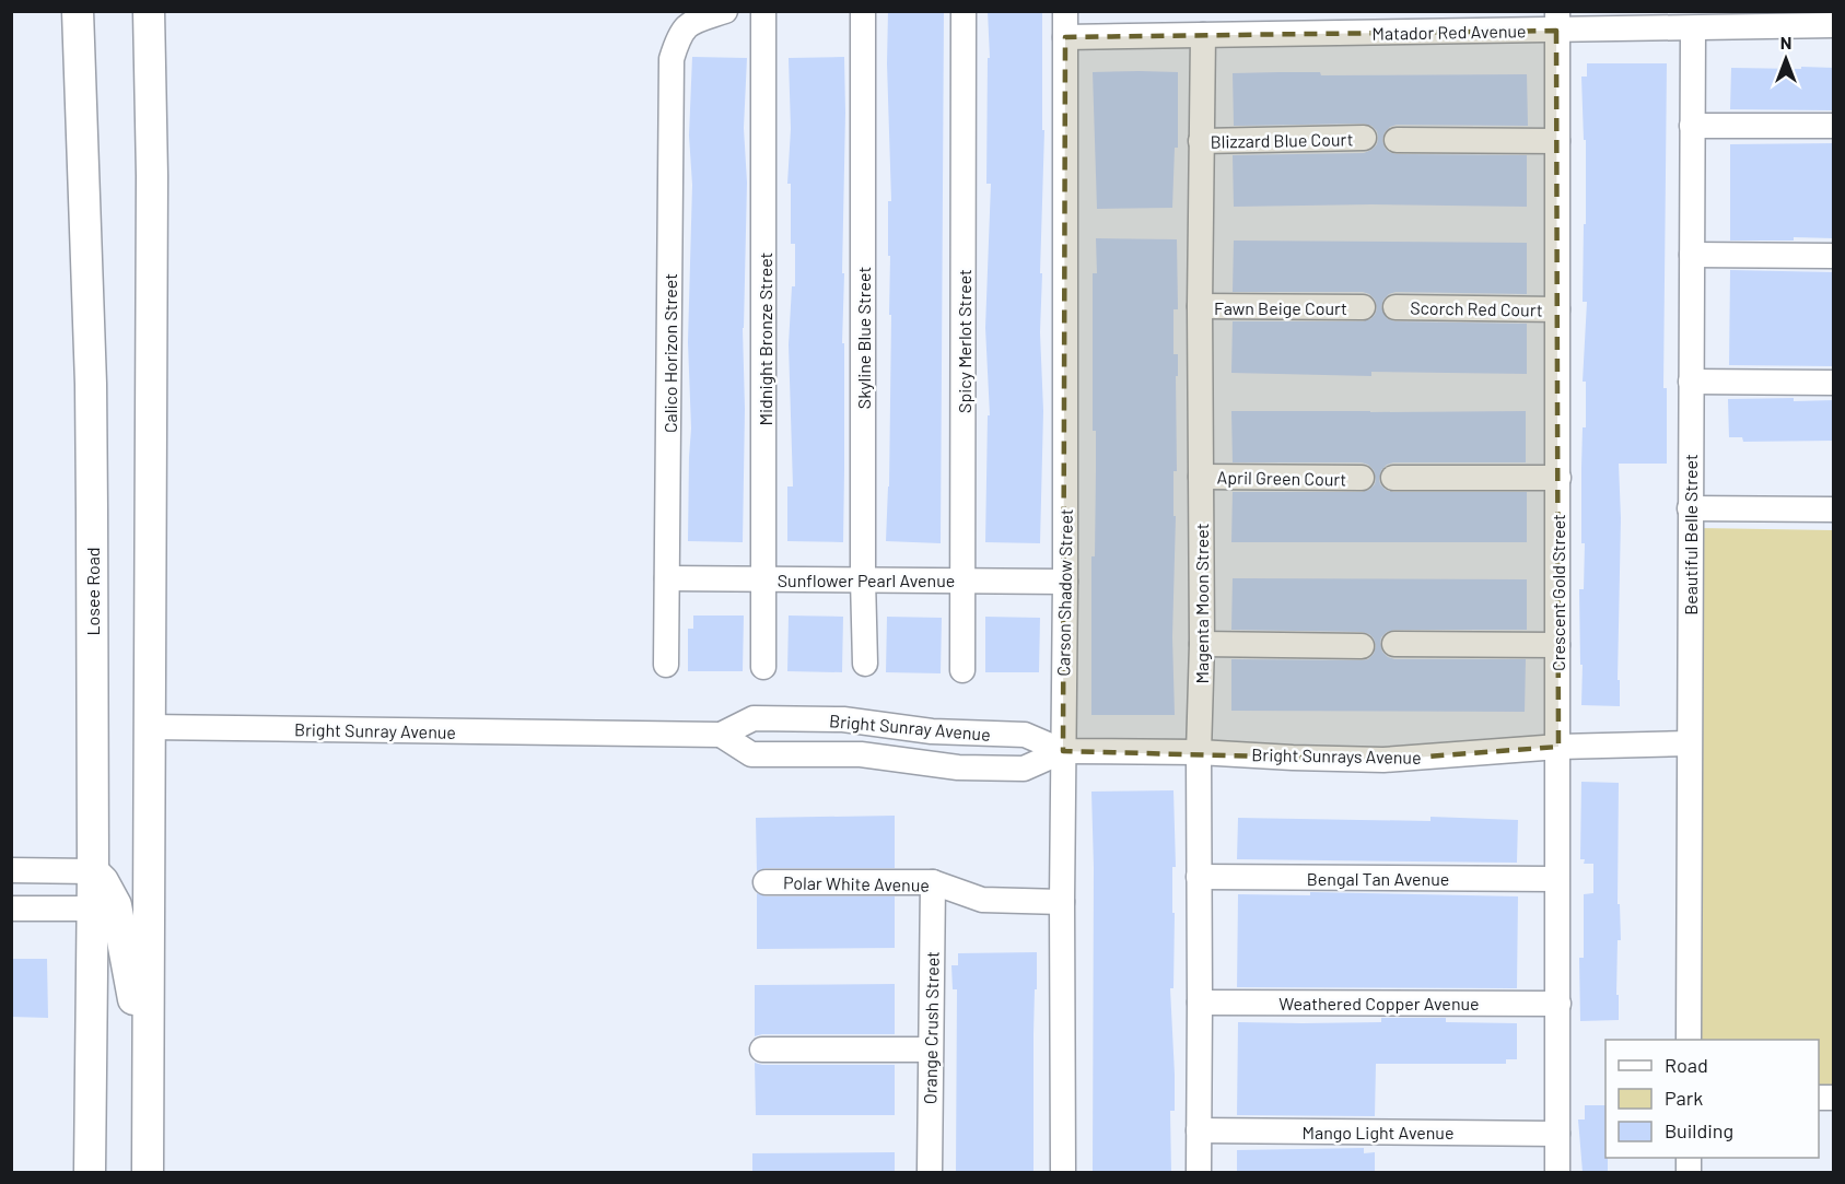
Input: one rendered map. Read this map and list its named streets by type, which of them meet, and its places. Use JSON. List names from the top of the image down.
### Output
{
  "streets": {
    "main road": ["Losee Road"],
    "street": [
      "Matador Red Avenue",
      "Blizzard Blue Court",
      "Fawn Beige Court",
      "Scorch Red Court",
      "Skyline Blue Street",
      "Midnight Bronze Street",
      "Spicy Merlot Street",
      "Calico Horizon Street",
      "April Green Court",
      "Beautiful Belle Street",
      "Sunflower Pearl Avenue",
      "Carson Shadow Street",
      "Crescent Gold Street",
      "Magenta Moon Street",
      "Bright Sunray Avenue",
      "Bright Sunrays Avenue",
      "Bengal Tan Avenue",
      "Polar White Avenue",
      "Weathered Copper Avenue",
      "Orange Crush Street",
      "Mango Light Avenue"
    ]
  },
  "crossings": [
    ["Matador Red Avenue", "Beautiful Belle Street"],
    ["Matador Red Avenue", "Carson Shadow Street"],
    ["Matador Red Avenue", "Crescent Gold Street"],
    ["Matador Red Avenue", "Magenta Moon Street"],
    ["Blizzard Blue Court", "Magenta Moon Street"],
    ["Fawn Beige Court", "Magenta Moon Street"],
    ["Scorch Red Court", "Crescent Gold Street"],
    ["Skyline Blue Street", "Sunflower Pearl Avenue"],
    ["Midnight Bronze Street", "Sunflower Pearl Avenue"],
    ["Spicy Merlot Street", "Sunflower Pearl Avenue"],
    ["Calico Horizon Street", "Sunflower Pearl Avenue"],
    ["April Green Court", "Magenta Moon Street"],
    ["Beautiful Belle Street", "Bright Sunrays Avenue"],
    ["Sunflower Pearl Avenue", "Carson Shadow Street"],
    ["Carson Shadow Street", "Bright Sunray Avenue"],
    ["Carson Shadow Street", "Bright Sunrays Avenue"],
    ["Carson Shadow Street", "Polar White Avenue"],
    ["Crescent Gold Street", "Bright Sunrays Avenue"],
    ["Crescent Gold Street", "Bengal Tan Avenue"],
    ["Crescent Gold Street", "Weathered Copper Avenue"],
    ["Crescent Gold Street", "Mango Light Avenue"],
    ["Magenta Moon Street", "Bright Sunrays Avenue"],
    ["Magenta Moon Street", "Bengal Tan Avenue"],
    ["Magenta Moon Street", "Weathered Copper Avenue"],
    ["Magenta Moon Street", "Mango Light Avenue"],
    ["Bright Sunray Avenue", "Bright Sunrays Avenue"],
    ["Polar White Avenue", "Orange Crush Street"]
  ],
  "legend": ["Road", "Park", "Building"],
  "north": "top"
}
